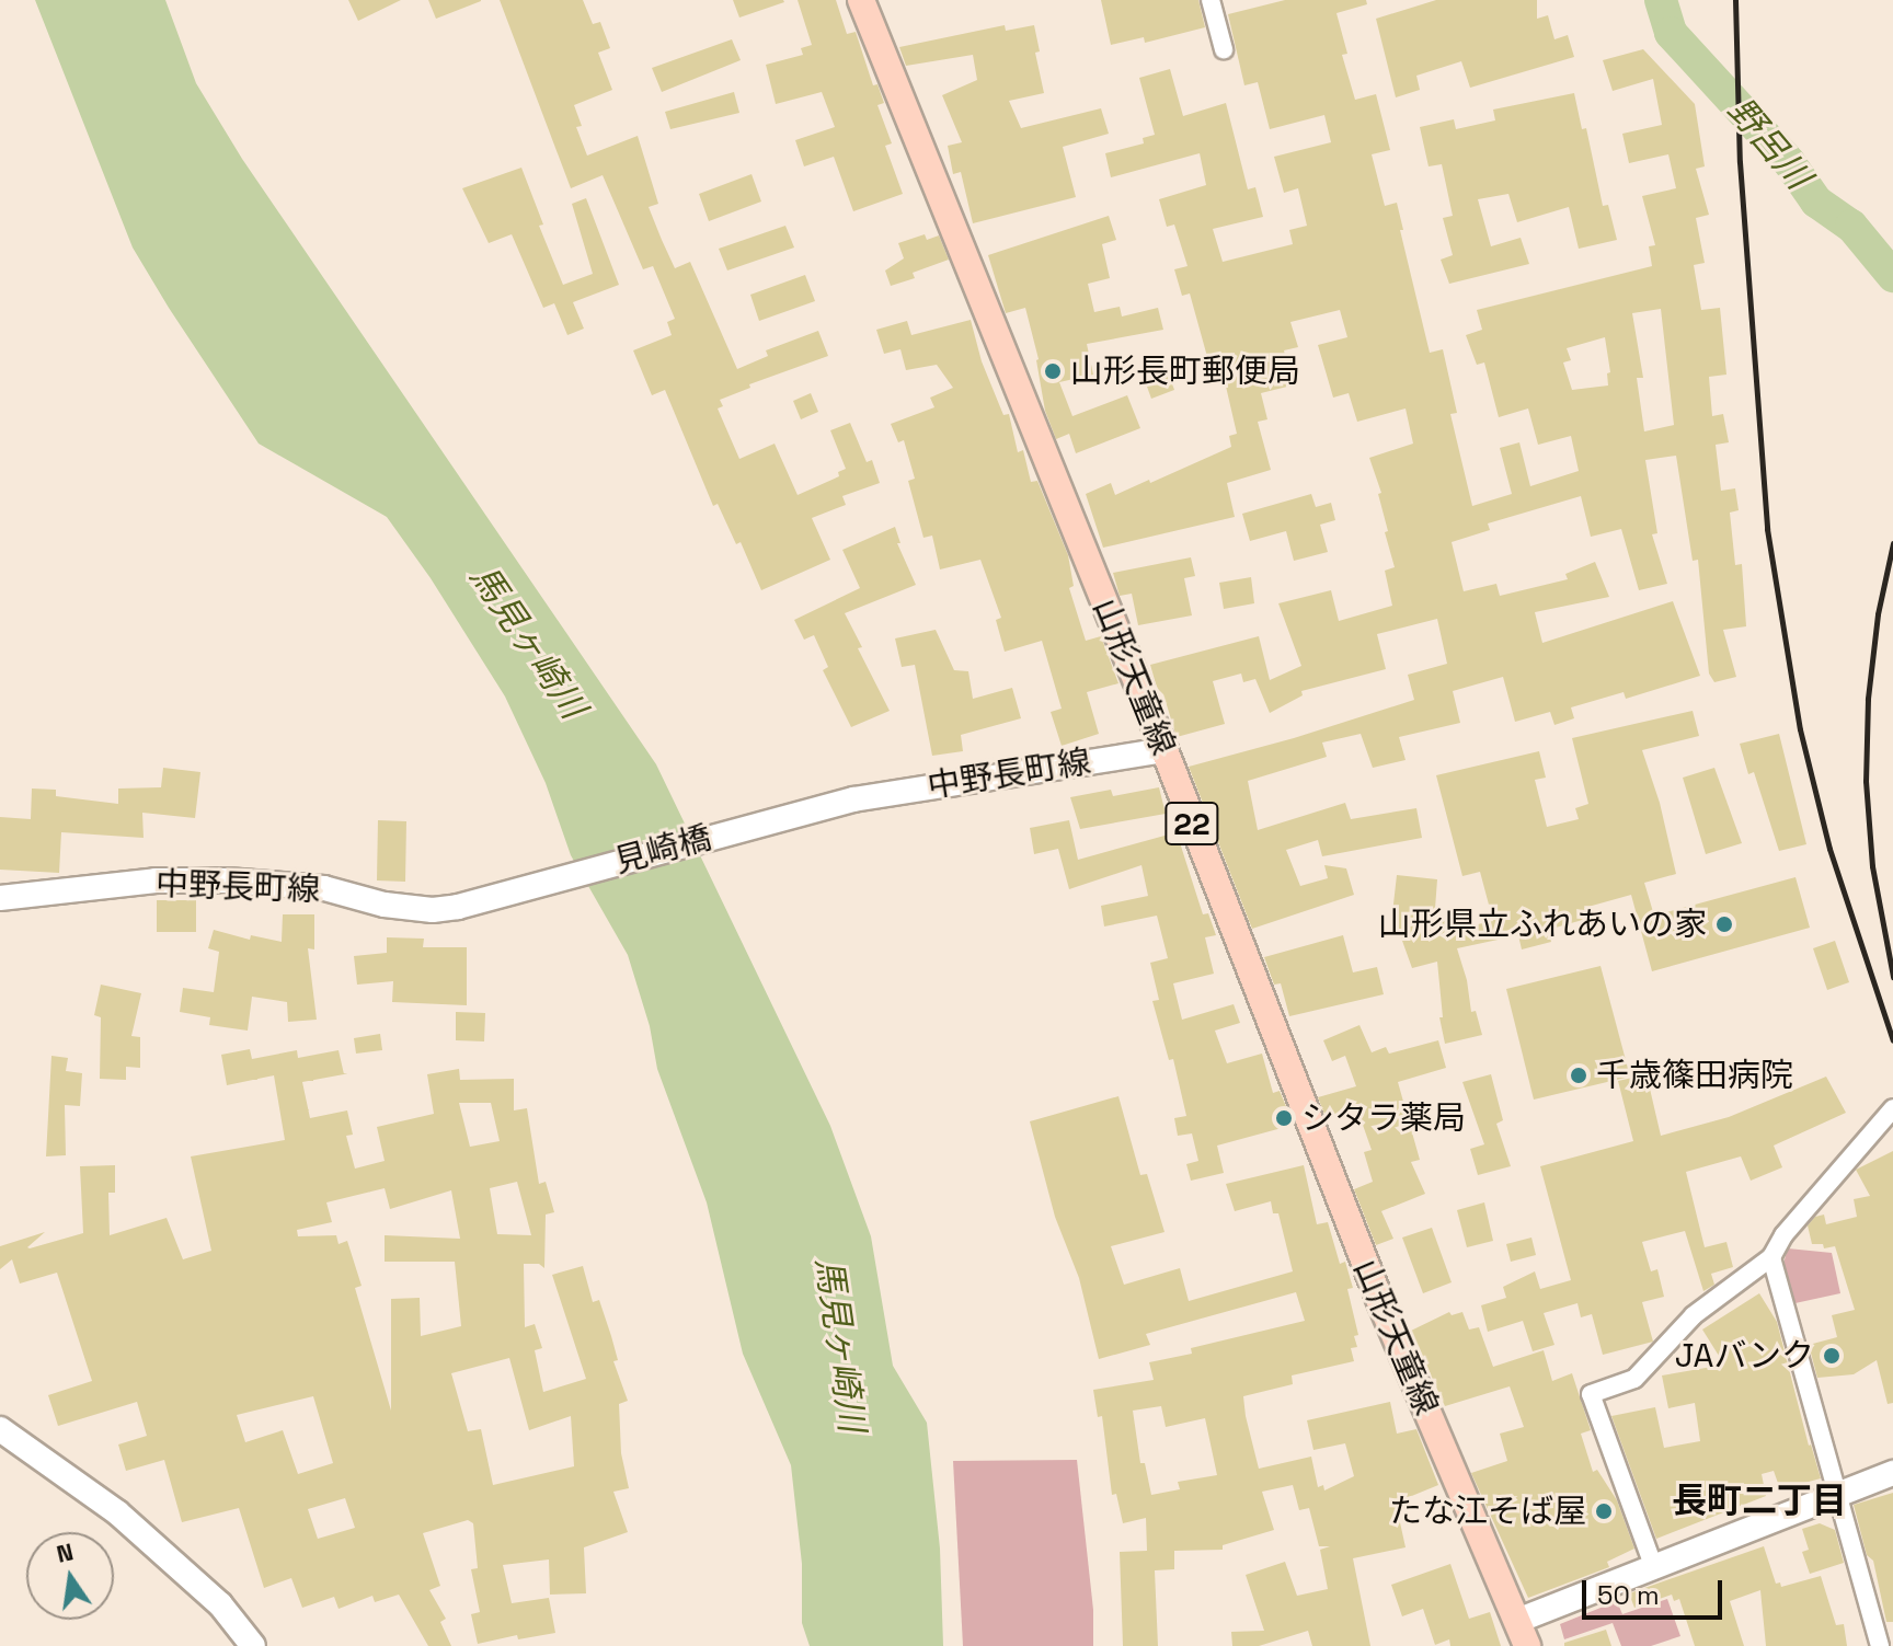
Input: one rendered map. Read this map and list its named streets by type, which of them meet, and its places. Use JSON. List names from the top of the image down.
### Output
{
  "streets": {
    "main road": [
      "山形天童線",
      "中野長町線",
      "22",
      "見崎橋"
    ]
  },
  "crossings": [
    ["山形天童線", "中野長町線"],
    ["中野長町線", "見崎橋"]
  ],
  "districts": ["長町二丁目"],
  "water": ["野呂川", "馬見ヶ崎川"],
  "places": [
    "山形長町郵便局",
    "山形県立ふれあいの家",
    "千歳篠田病院",
    "シタラ薬局",
    "JAバンク",
    "たな江そば屋"
  ],
  "scale_bar": "50 m",
  "north": "top"
}
